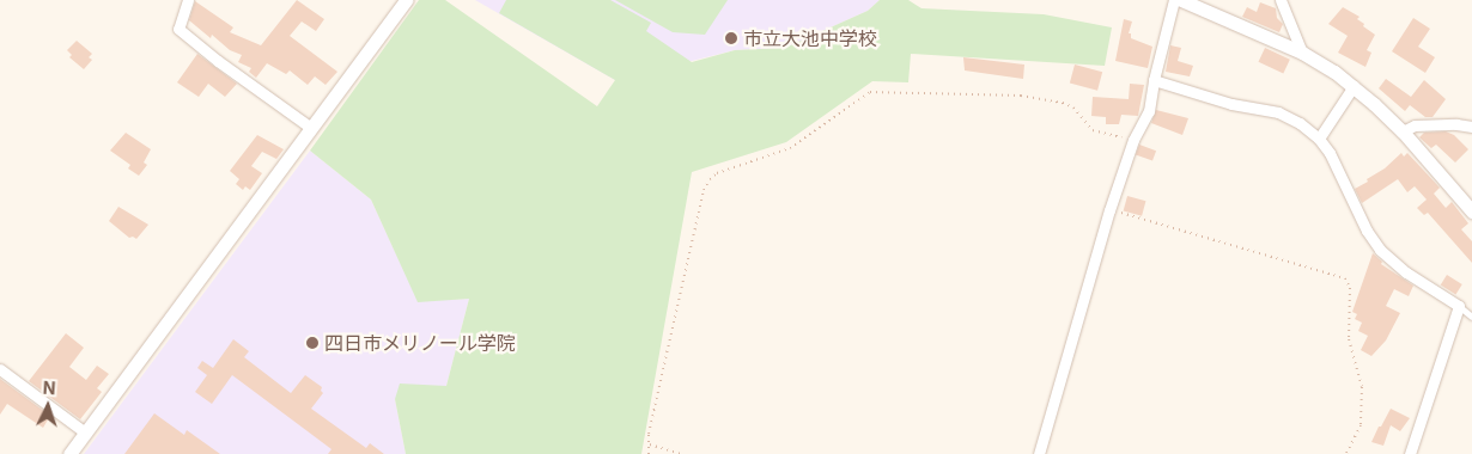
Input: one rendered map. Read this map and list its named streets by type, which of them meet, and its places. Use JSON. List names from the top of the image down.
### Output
{
  "places": ["市立大池中学校", "四日市メリノール学院"],
  "north": "top"
}
